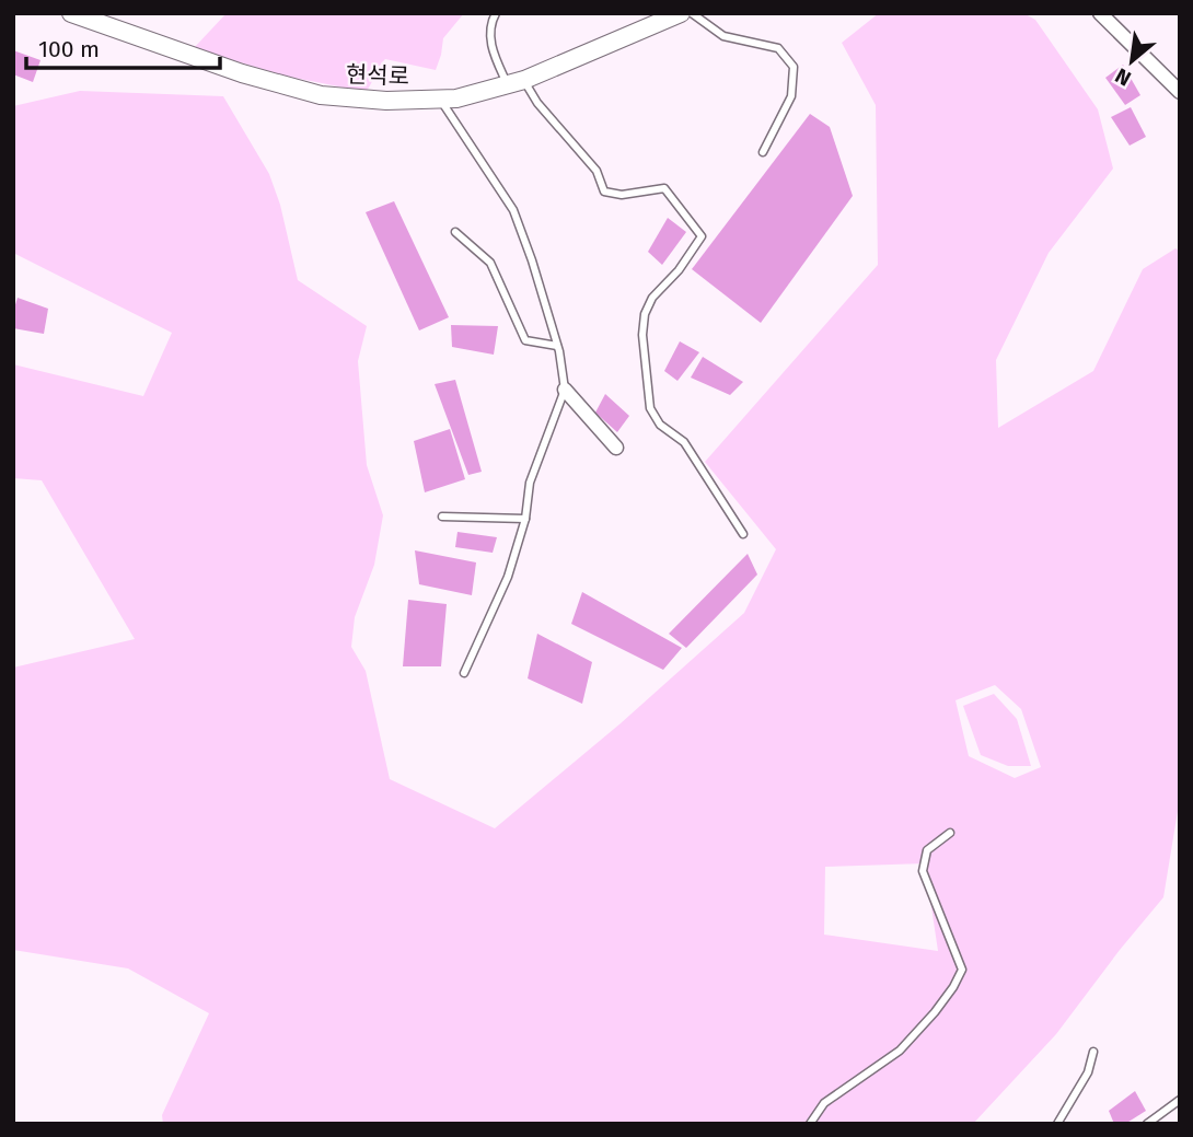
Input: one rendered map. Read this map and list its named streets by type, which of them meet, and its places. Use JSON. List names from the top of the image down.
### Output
{
  "streets": {
    "street": ["현석로"]
  },
  "scale_bar": "100 m",
  "north": "bottom left"
}
